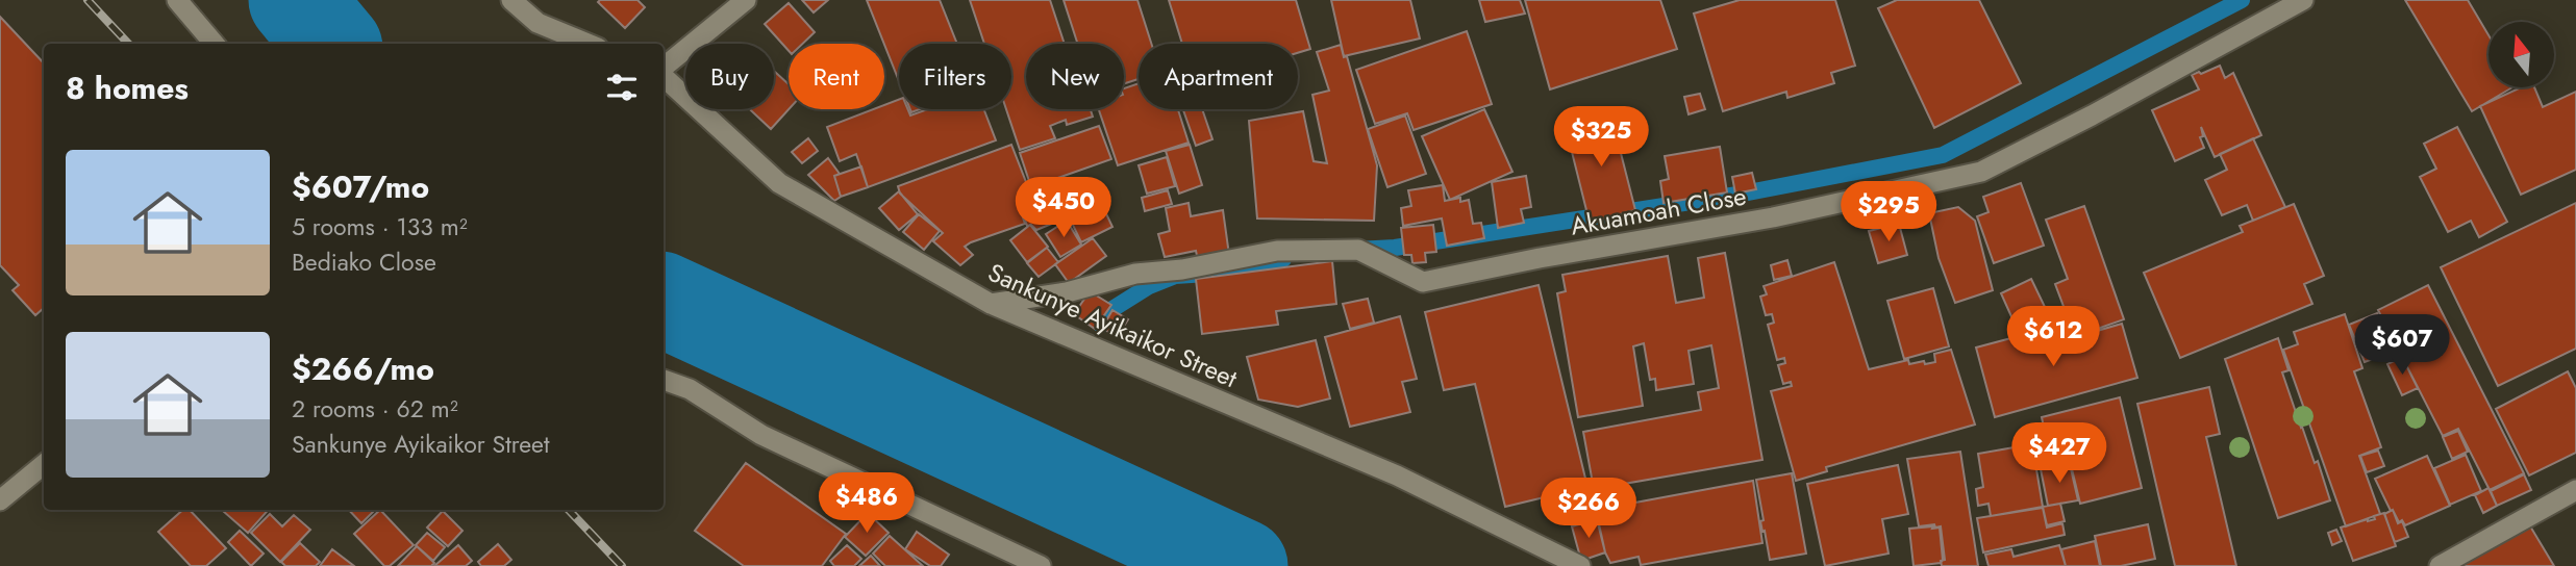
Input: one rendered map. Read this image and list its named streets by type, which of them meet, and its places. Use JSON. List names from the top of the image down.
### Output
{
  "streets": {
    "street": ["Akuamoah Close", "Sankunye Ayikaikor Street"]
  },
  "crossings": [
    ["Akuamoah Close", "Sankunye Ayikaikor Street"]
  ],
  "north": "top",
  "page": {
    "chip": [
      "Buy",
      "Rent",
      "Filters",
      "New",
      "Apartment"
    ],
    "heading": "8 homes",
    "price": [
      "$325",
      "$450",
      "$295",
      "$612",
      "$607",
      "$427",
      "$486",
      "$266"
    ],
    "list": [
      {
        "name": "$607/mo",
        "note": "5 rooms · 133 m² · Bediako Close"
      },
      {
        "name": "$266/mo",
        "note": "2 rooms · 62 m² · Sankunye Ayikaikor Street"
      }
    ]
  }
}
